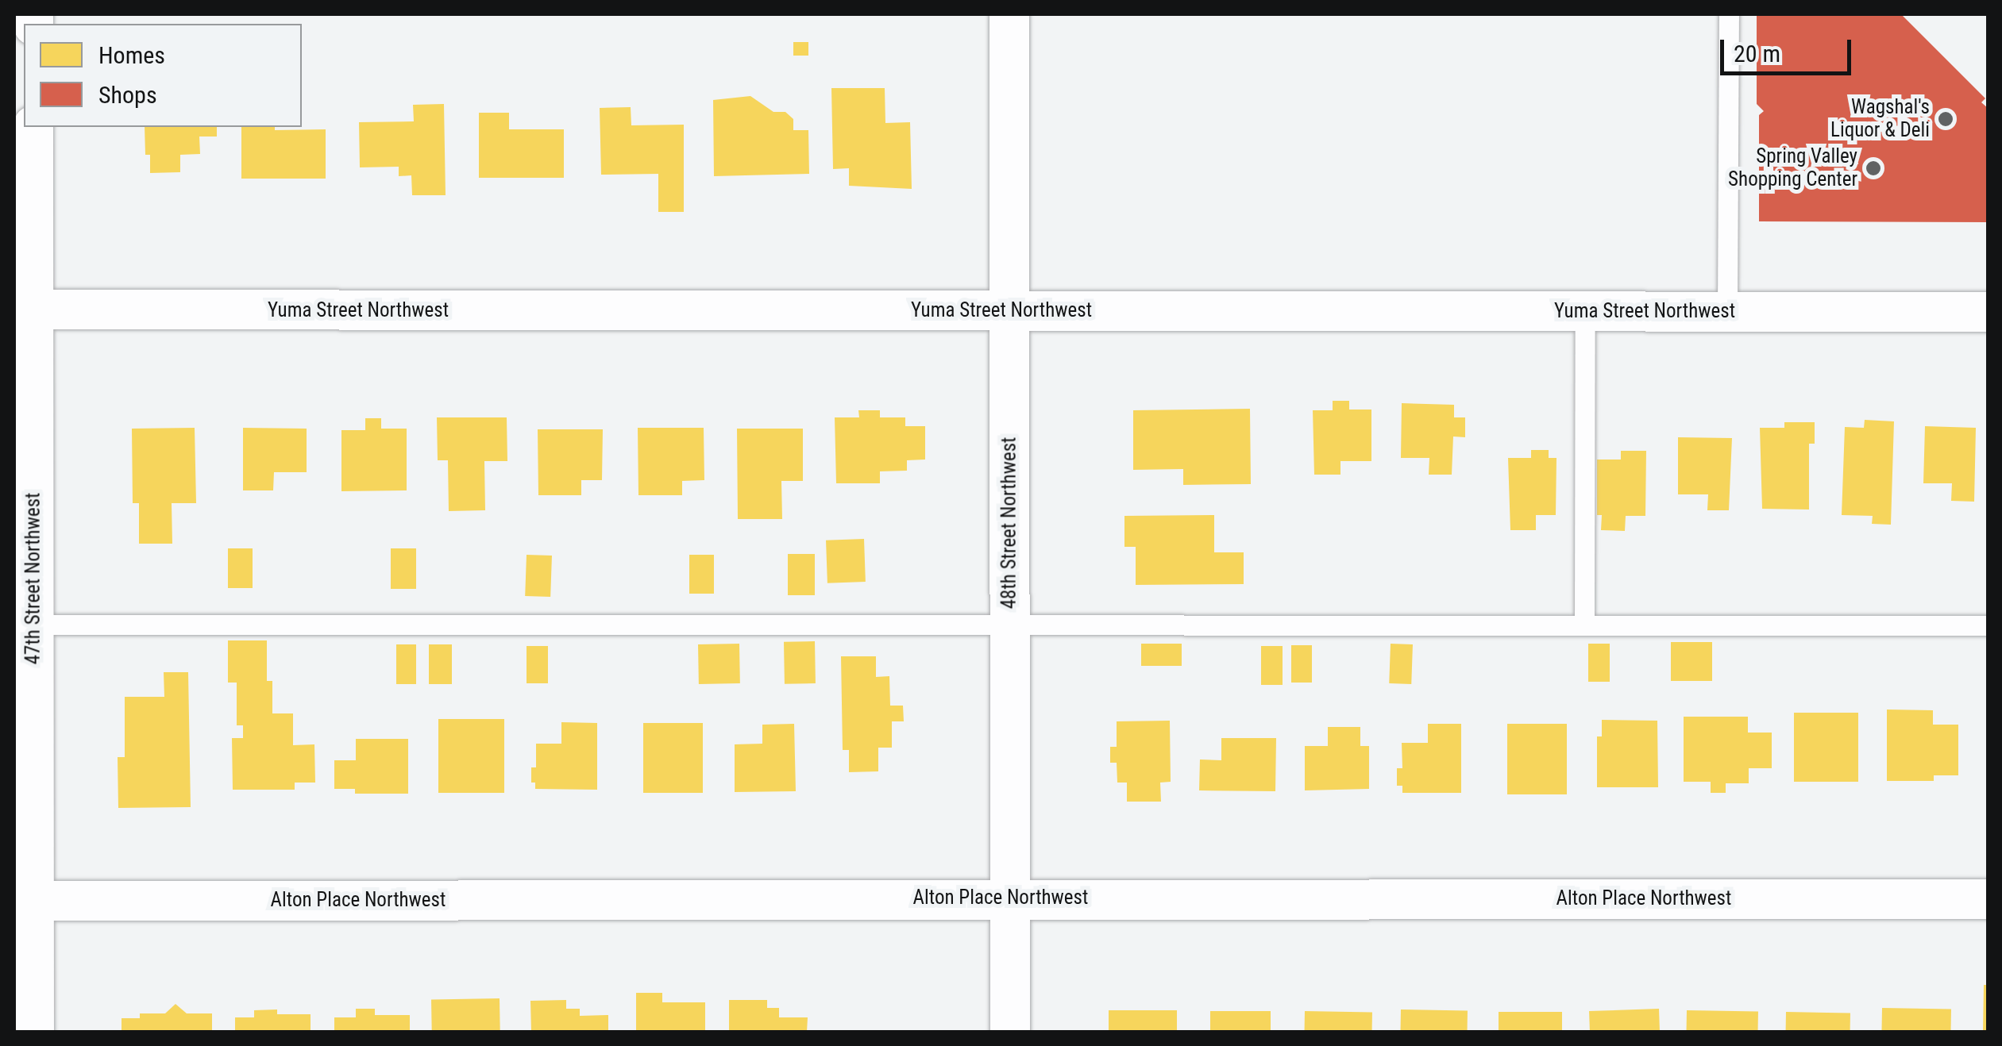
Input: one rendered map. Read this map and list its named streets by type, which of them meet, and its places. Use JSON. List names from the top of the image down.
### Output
{
  "streets": {
    "street": [
      "Yuma Street Northwest",
      "48th Street Northwest",
      "47th Street Northwest",
      "Alton Place Northwest"
    ]
  },
  "crossings": [
    ["Yuma Street Northwest", "48th Street Northwest"],
    ["Yuma Street Northwest", "47th Street Northwest"],
    ["48th Street Northwest", "Alton Place Northwest"],
    ["47th Street Northwest", "Alton Place Northwest"]
  ],
  "places": ["Wagshal's Liquor & Deli", "Spring Valley Shopping Center"],
  "legend": ["Homes", "Shops"],
  "scale_bar": "20 m"
}
